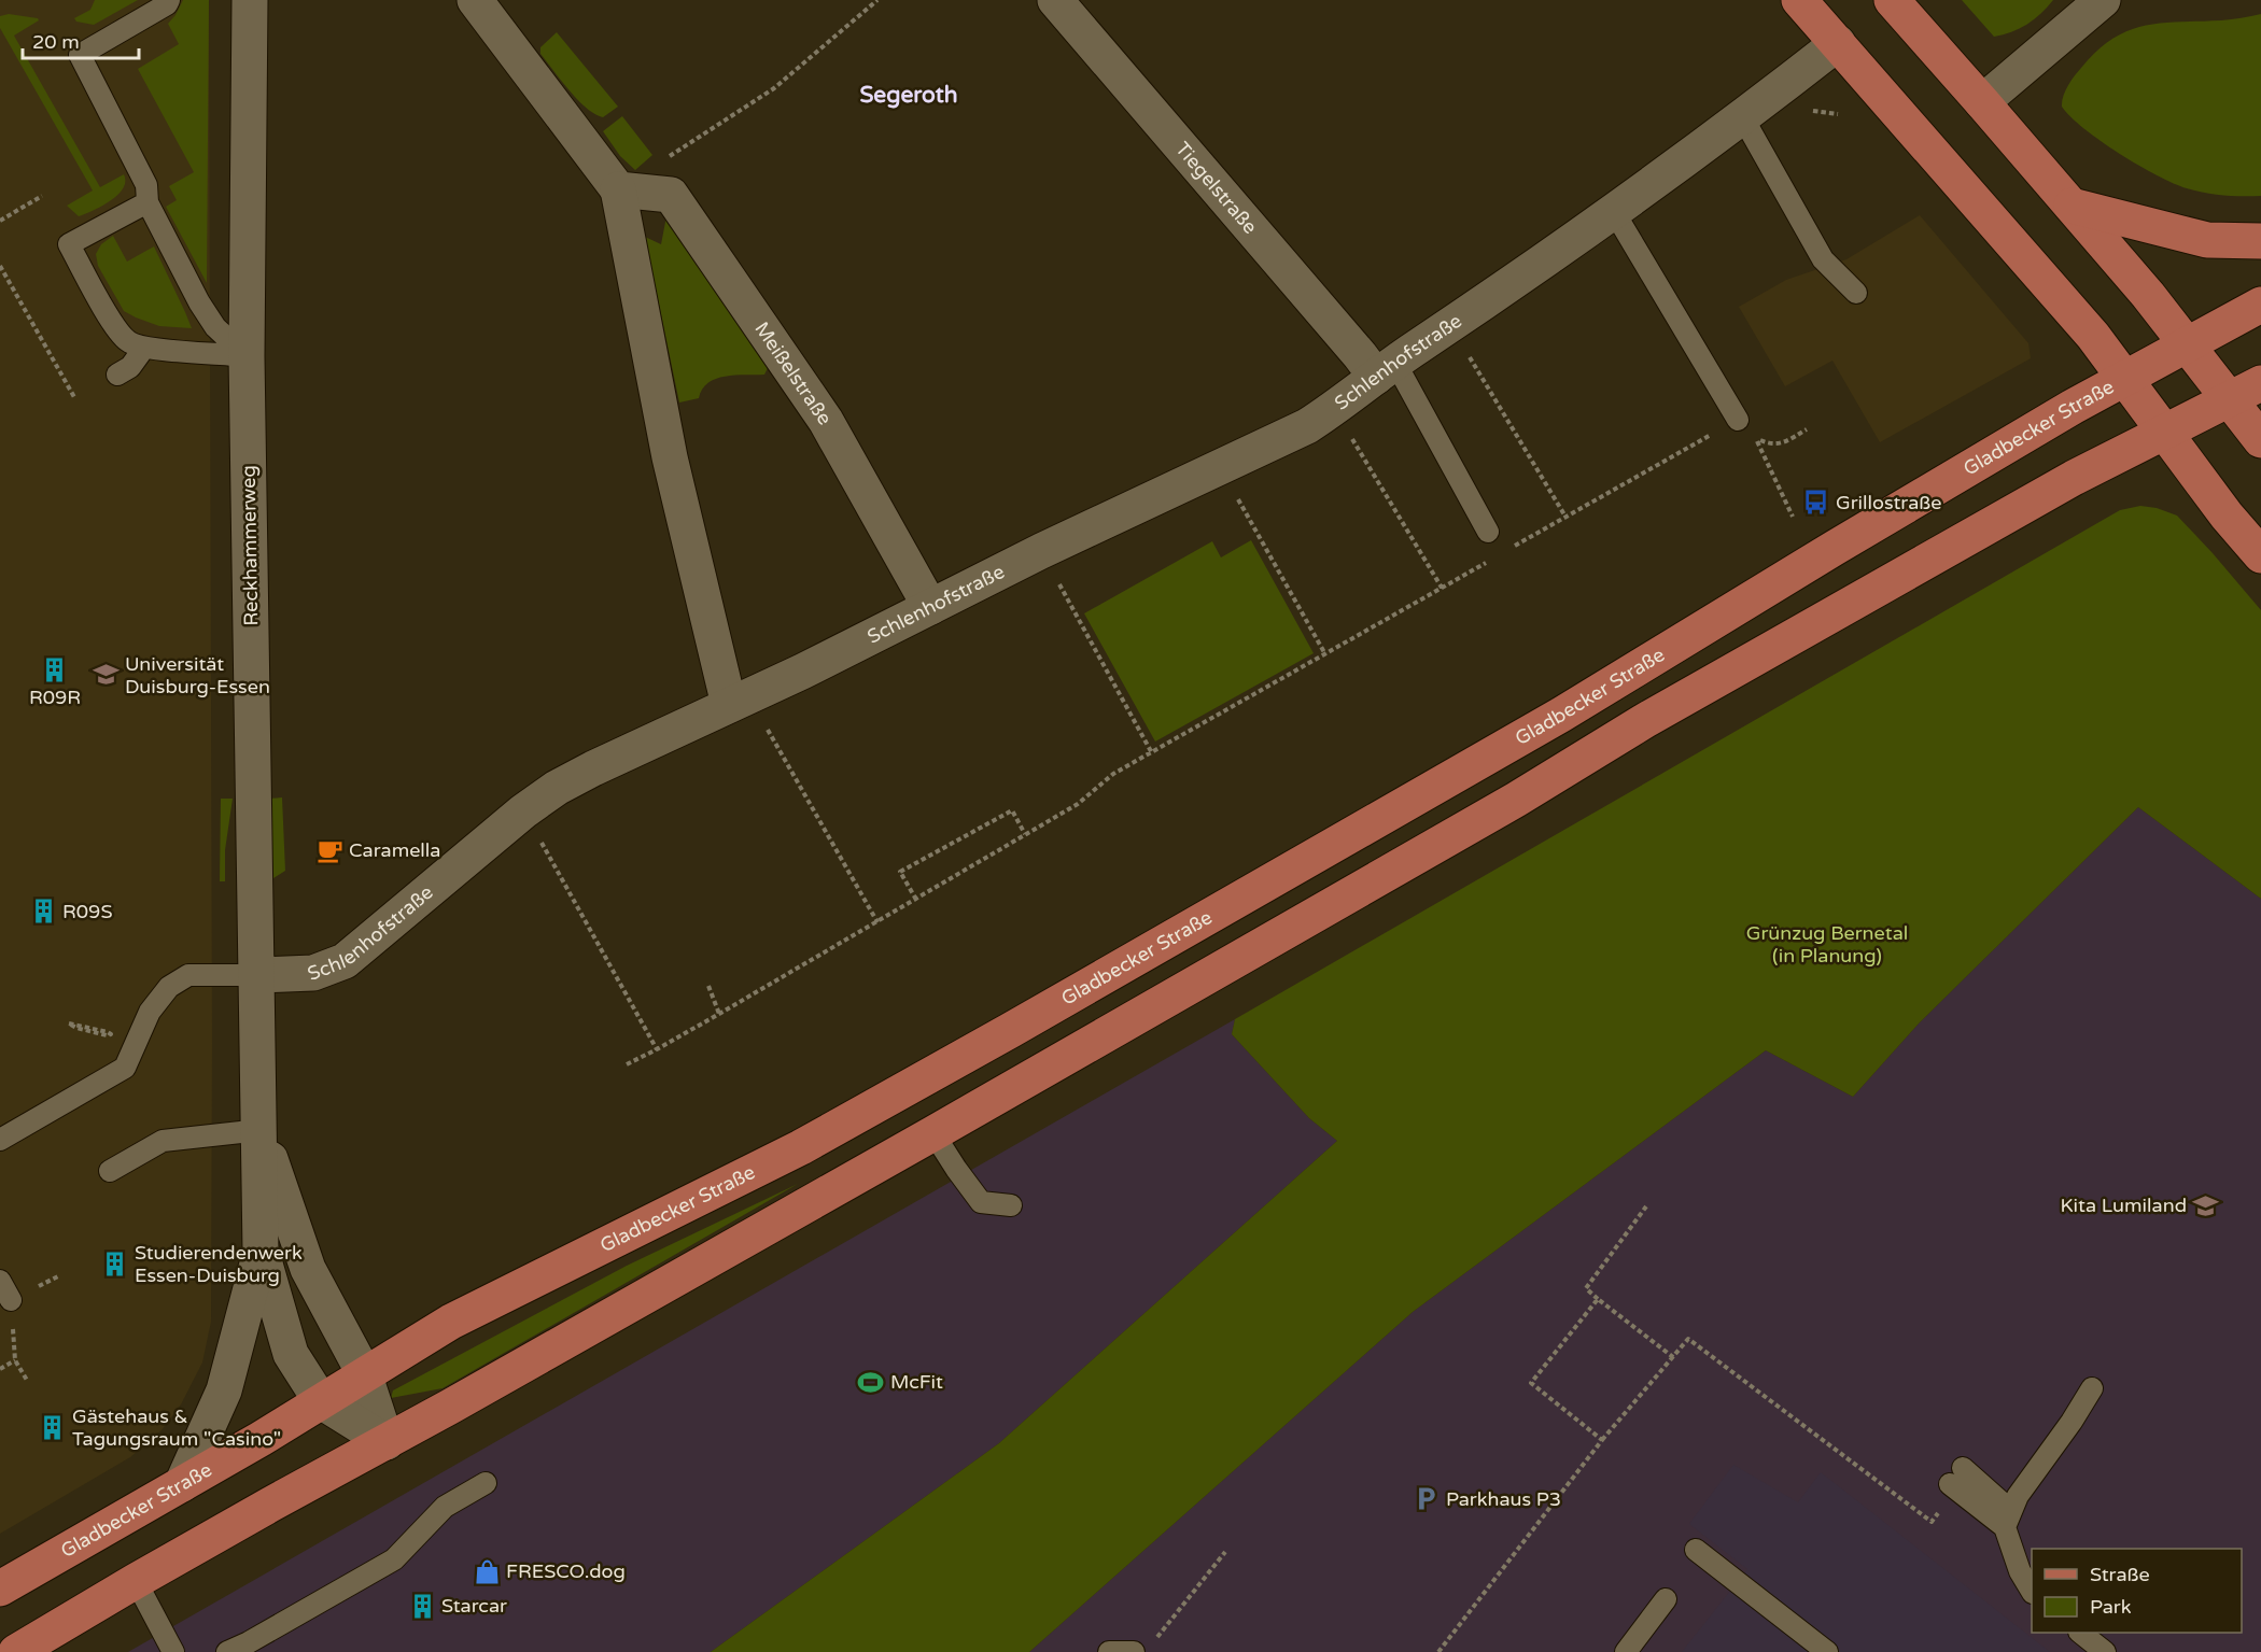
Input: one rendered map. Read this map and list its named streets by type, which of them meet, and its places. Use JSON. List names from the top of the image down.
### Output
{
  "streets": {
    "main road": ["Gladbecker Straße"],
    "street": [
      "Tiegelstraße",
      "Schlenhofstraße",
      "Meißelstraße",
      "Reckhammerweg"
    ]
  },
  "crossings": [
    ["Tiegelstraße", "Schlenhofstraße"],
    ["Schlenhofstraße", "Meißelstraße"],
    ["Schlenhofstraße", "Reckhammerweg"],
    ["Gladbecker Straße", "Reckhammerweg"]
  ],
  "districts": ["Segeroth"],
  "parks": ["Grünzug Bernetal (in Planung)"],
  "places": {
    "bus stop": ["Grillostraße"],
    "building": [
      "R09R",
      "R09S",
      "Studierendenwerk Essen-Duisburg",
      "Gästehaus & Tagungsraum \"Casino\"",
      "Starcar"
    ],
    "school or university": ["Universität Duisburg-Essen", "Kita Lumiland"],
    "cafe": ["Caramella"],
    "sports": ["McFit"],
    "parking": ["Parkhaus P3"],
    "shop": ["FRESCO.dog"]
  },
  "legend": ["Straße", "Park"],
  "scale_bar": "20 m"
}
